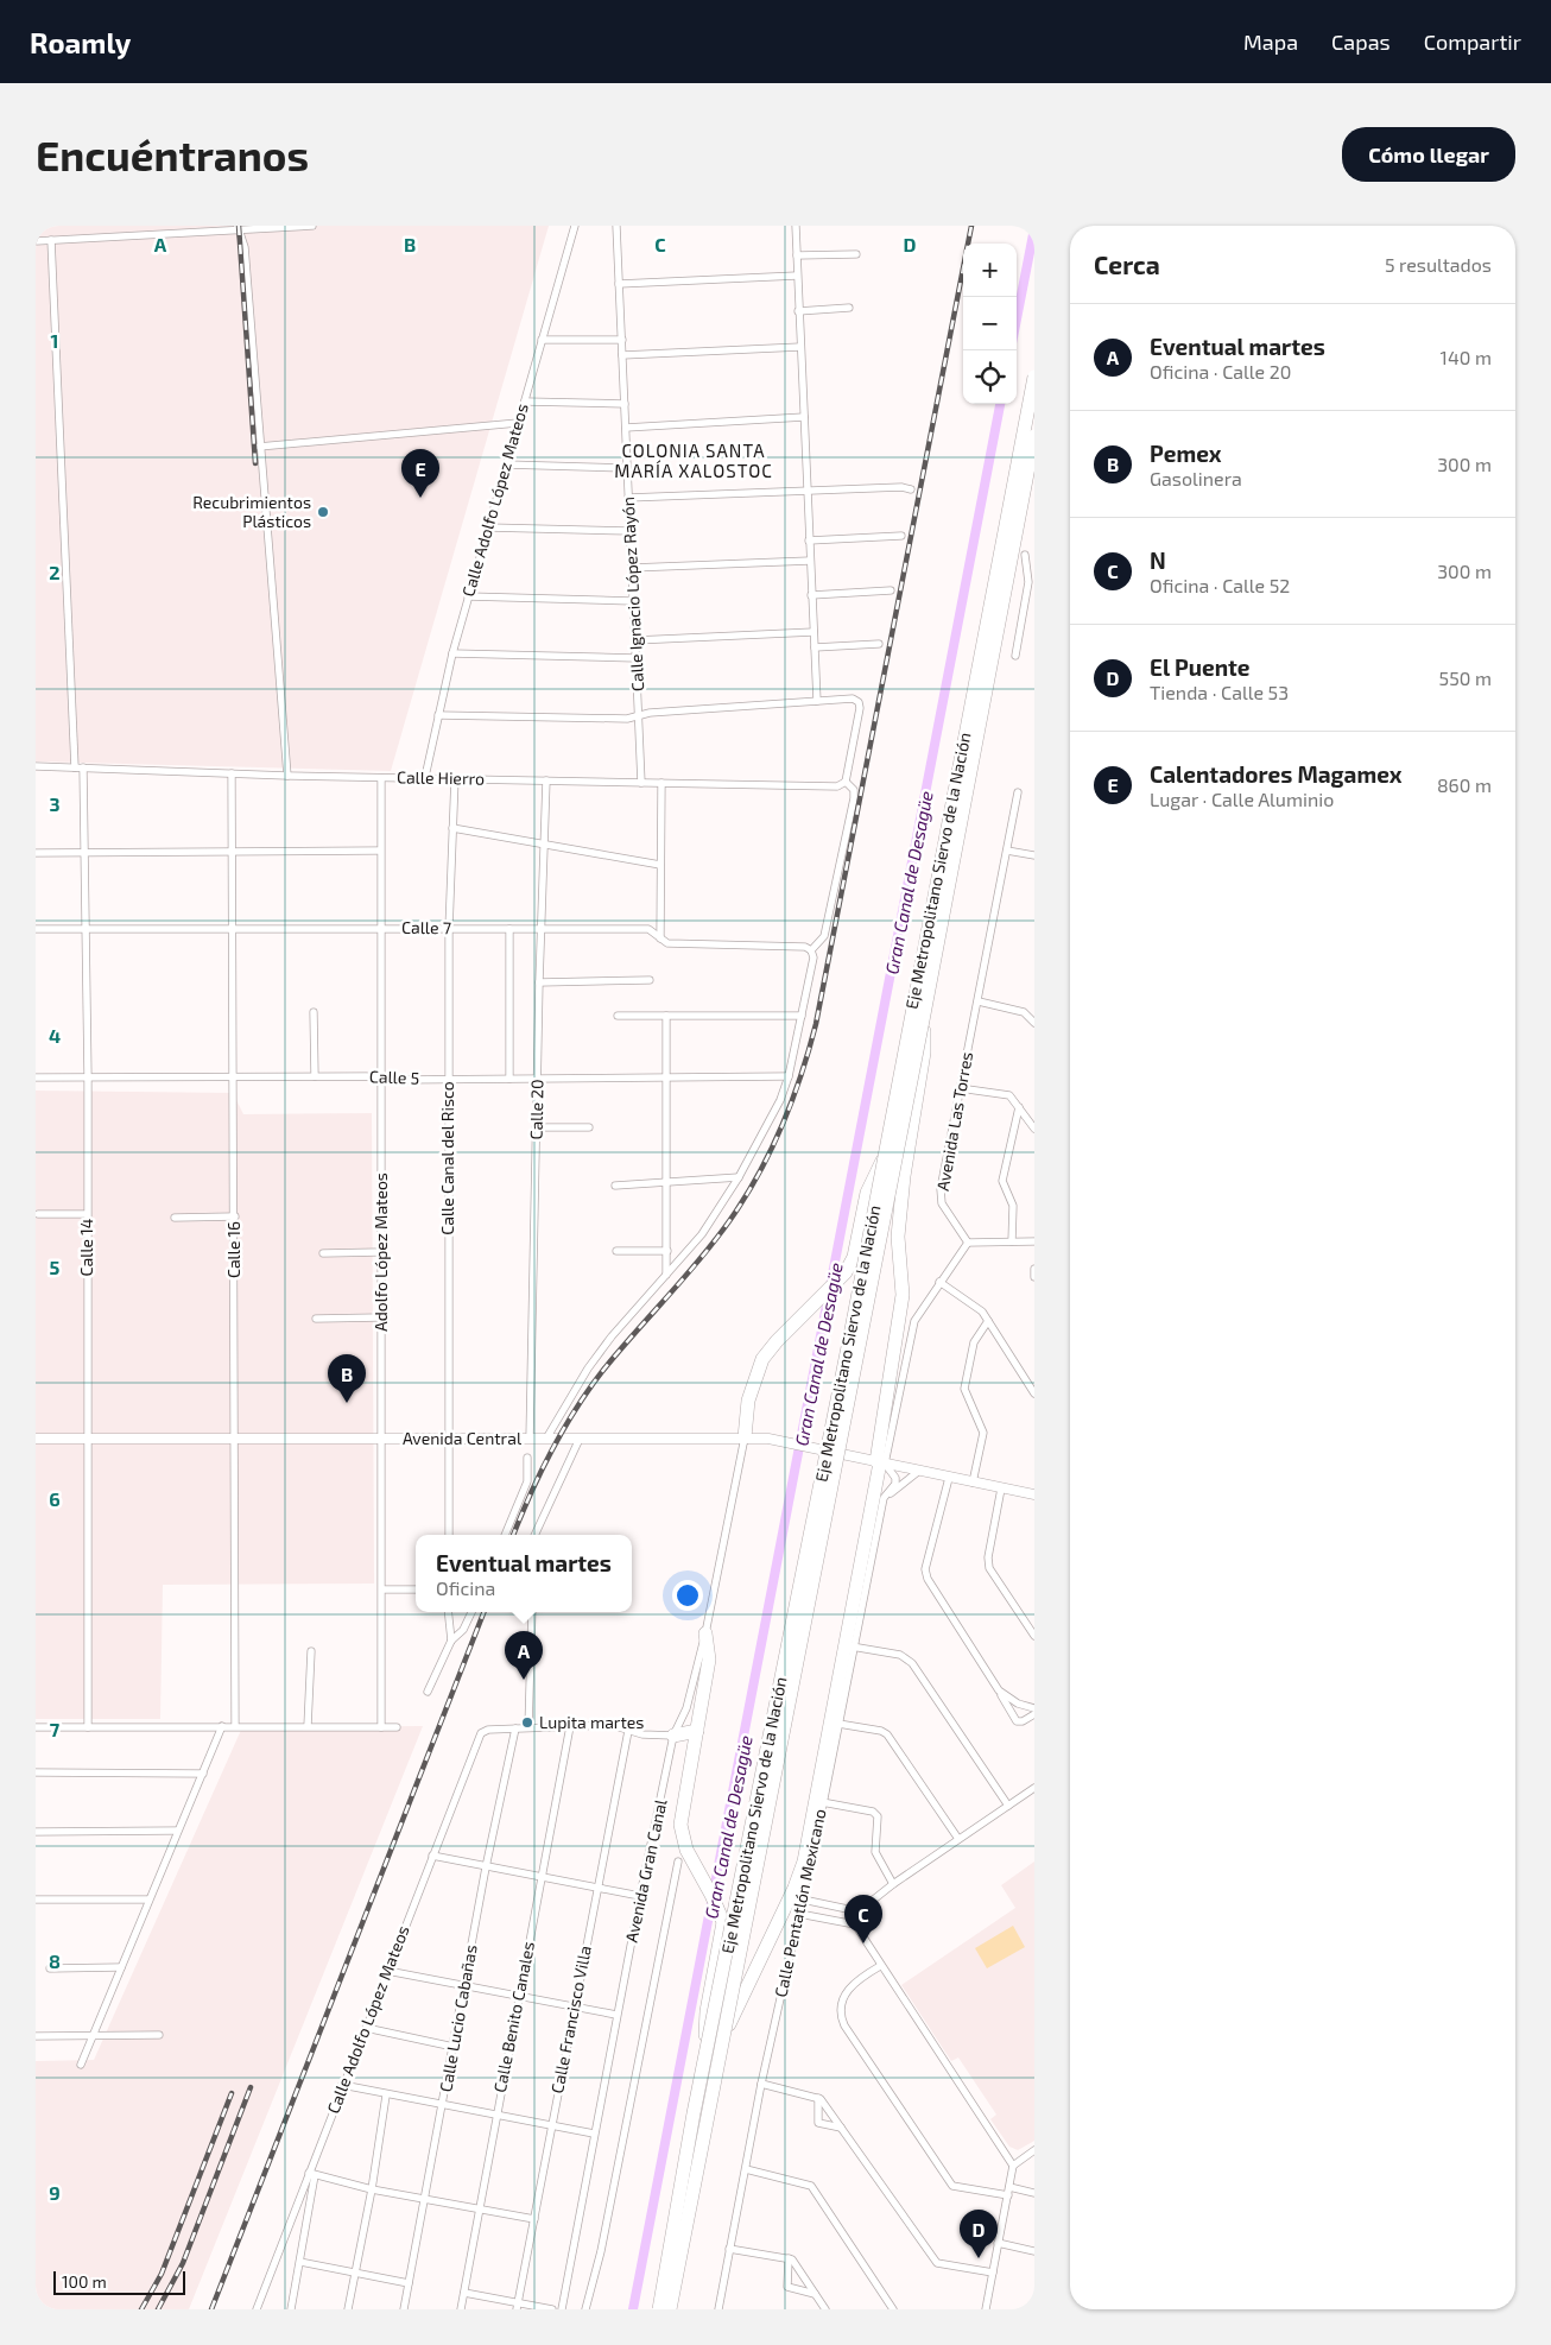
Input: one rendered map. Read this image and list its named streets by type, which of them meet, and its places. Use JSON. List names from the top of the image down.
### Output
{
  "streets": {
    "highway": ["Eje Metropolitano Siervo de la Nación"],
    "street": [
      "Calle Adolfo López Mateos",
      "Calle Ignacio López Rayón",
      "Calle Hierro",
      "Calle 7",
      "Calle 5",
      "Calle 20",
      "Avenida Las Torres",
      "Calle Canal del Risco",
      "Calle 14",
      "Calle 16",
      "Adolfo López Mateos",
      "Avenida Central",
      "Avenida Gran Canal",
      "Calle Pentatlón Mexicano",
      "Calle Benito Canales",
      "Calle Lucio Cabañas",
      "Calle Francisco Villa"
    ]
  },
  "crossings": [
    ["Calle Adolfo López Mateos", "Calle Hierro"],
    ["Calle Adolfo López Mateos", "Calle Lucio Cabañas"],
    ["Calle Ignacio López Rayón", "Calle Hierro"],
    ["Calle Hierro", "Calle 20"],
    ["Calle Hierro", "Calle Canal del Risco"],
    ["Calle Hierro", "Calle 14"],
    ["Calle Hierro", "Calle 16"],
    ["Calle Hierro", "Adolfo López Mateos"],
    ["Calle 7", "Calle 20"],
    ["Calle 7", "Calle Canal del Risco"],
    ["Calle 7", "Calle 14"],
    ["Calle 7", "Calle 16"],
    ["Calle 7", "Adolfo López Mateos"],
    ["Calle 5", "Calle 20"],
    ["Calle 5", "Calle Canal del Risco"],
    ["Calle 5", "Calle 14"],
    ["Calle 5", "Calle 16"],
    ["Calle 5", "Adolfo López Mateos"],
    ["Calle 20", "Avenida Central"],
    ["Calle Canal del Risco", "Avenida Central"],
    ["Calle 14", "Avenida Central"],
    ["Calle 16", "Avenida Central"],
    ["Adolfo López Mateos", "Avenida Central"],
    ["Avenida Central", "Avenida Gran Canal"],
    ["Avenida Central", "Calle Pentatlón Mexicano"]
  ],
  "districts": ["COLONIA SANTA MARÍA XALOSTOC"],
  "water": ["Gran Canal de Desagüe"],
  "places": ["Recubrimientos Plásticos", "Lupita martes"],
  "scale_bar": "100 m",
  "page": {
    "header": "Roamly",
    "nav": ["Mapa", "Capas", "Compartir"],
    "buttons": "Cómo llegar",
    "title": "Encuéntranos",
    "heading": ["Cerca", "5 resultados"],
    "map_buttons": ["+", "−"],
    "list": [
      {
        "mark": "A",
        "name": "Eventual martes",
        "note": "Oficina · Calle 20",
        "value": "140 m"
      },
      {
        "mark": "B",
        "name": "Pemex",
        "note": "Gasolinera",
        "value": "300 m"
      },
      {
        "mark": "C",
        "name": "N",
        "note": "Oficina · Calle 52",
        "value": "300 m"
      },
      {
        "mark": "D",
        "name": "El Puente",
        "note": "Tienda · Calle 53",
        "value": "550 m"
      },
      {
        "mark": "E",
        "name": "Calentadores Magamex",
        "note": "Lugar · Calle Aluminio",
        "value": "860 m"
      }
    ],
    "pins": [
      "E",
      "B",
      "A",
      "C",
      "D"
    ],
    "popup": ["Eventual martes", "Oficina"],
    "scale": "100 m"
  },
  "grid": {
    "columns": [
      "A",
      "B",
      "C",
      "D"
    ],
    "rows": [
      "1",
      "2",
      "3",
      "4",
      "5",
      "6",
      "7",
      "8",
      "9"
    ]
  }
}
